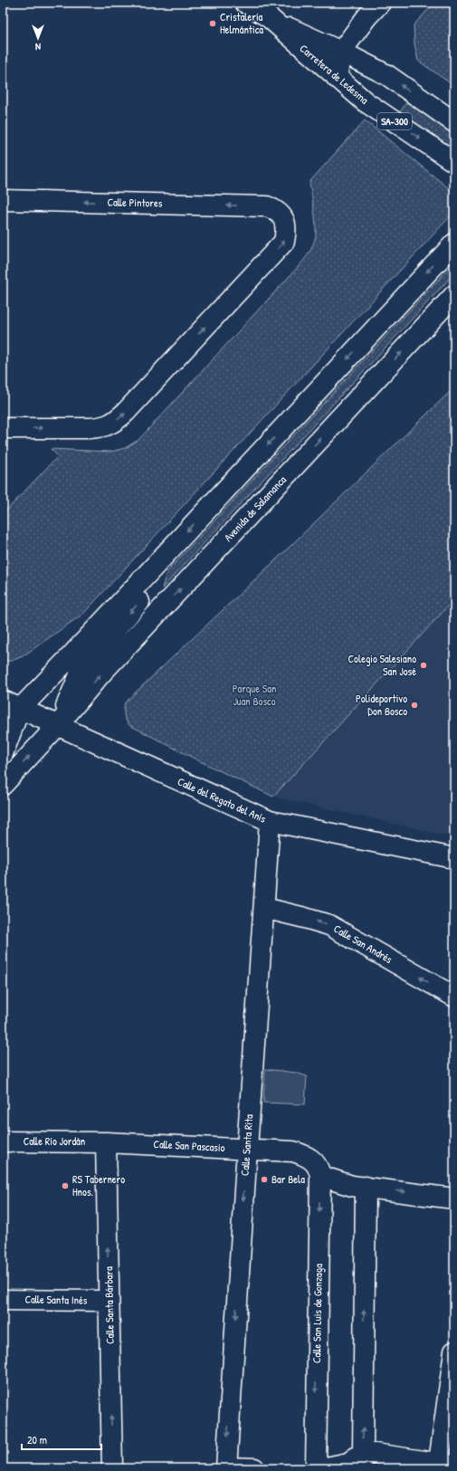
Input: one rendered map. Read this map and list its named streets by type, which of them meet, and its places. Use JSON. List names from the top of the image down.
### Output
{
  "streets": {
    "main road": [
      "Carretera de Ledesma",
      "SA-300",
      "Calle Pintores",
      "Avenida de Salamanca",
      "Calle del Regato del Anís",
      "Calle San Andrés",
      "Calle Río Jordán",
      "Calle Santa Rita",
      "Calle San Pascasio",
      "Calle Santa Inés",
      "Calle Santa Bárbara",
      "Calle San Luis de Gonzaga"
    ]
  },
  "crossings": [
    ["Avenida de Salamanca", "Calle del Regato del Anís"],
    ["Calle del Regato del Anís", "Calle Santa Rita"],
    ["Calle San Andrés", "Calle Santa Rita"],
    ["Calle Río Jordán", "Calle San Pascasio"],
    ["Calle Río Jordán", "Calle Santa Bárbara"],
    ["Calle Santa Rita", "Calle San Pascasio"],
    ["Calle San Pascasio", "Calle Santa Bárbara"],
    ["Calle San Pascasio", "Calle San Luis de Gonzaga"],
    ["Calle Santa Inés", "Calle Santa Bárbara"]
  ],
  "one_way": ["Calle San Andrés", "Calle Santa Bárbara"],
  "parks": ["Parque San Juan Bosco"],
  "places": [
    "Cristalería Helmántica",
    "Colegio Salesiano San José",
    "Polideportivo Don Bosco",
    "Bar Bela",
    "RS Tabernero Hnos."
  ],
  "scale_bar": "20 m",
  "north": "bottom"
}
